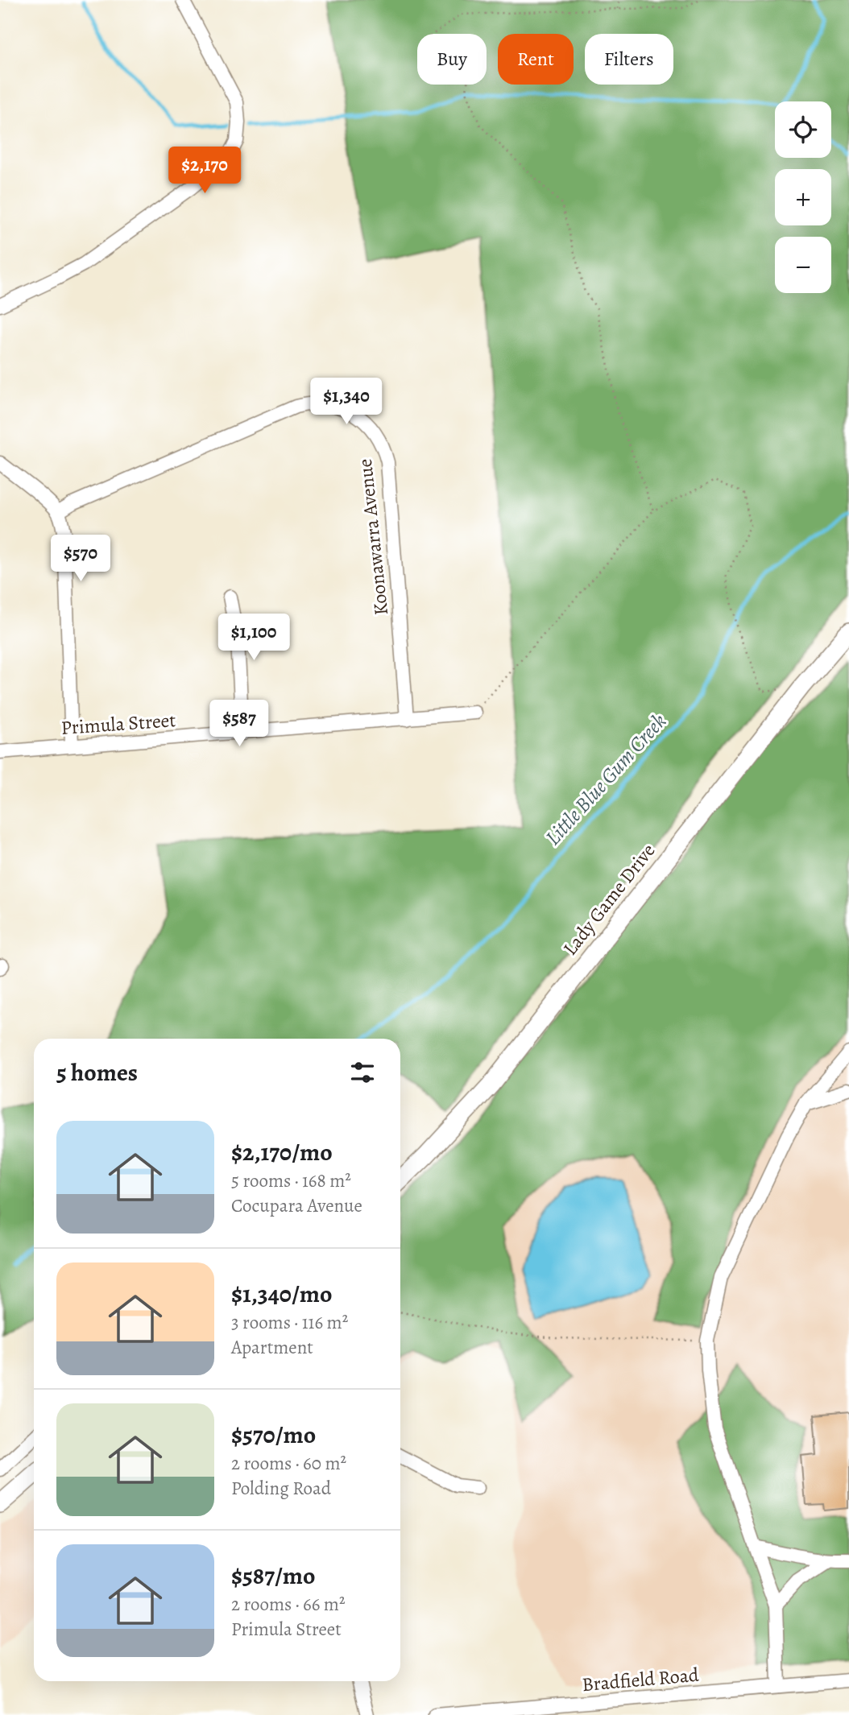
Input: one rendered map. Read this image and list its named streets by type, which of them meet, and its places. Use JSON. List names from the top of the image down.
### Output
{
  "streets": {
    "main road": ["Lady Game Drive"],
    "street": ["Koonawarra Avenue", "Primula Street", "Bradfield Road"]
  },
  "crossings": [
    ["Koonawarra Avenue", "Primula Street"]
  ],
  "water": ["Little Blue Gum Creek"],
  "page": {
    "chip": ["Buy", "Rent", "Filters"],
    "map_buttons": ["+", "−"],
    "price": [
      "$2,170",
      "$1,340",
      "$570",
      "$1,100",
      "$587"
    ],
    "heading": "5 homes",
    "list": [
      {
        "name": "$2,170/mo",
        "note": "5 rooms · 168 m² · Cocupara Avenue"
      },
      {
        "name": "$1,340/mo",
        "note": "3 rooms · 116 m² · Apartment"
      },
      {
        "name": "$570/mo",
        "note": "2 rooms · 60 m² · Polding Road"
      },
      {
        "name": "$587/mo",
        "note": "2 rooms · 66 m² · Primula Street"
      }
    ]
  }
}
